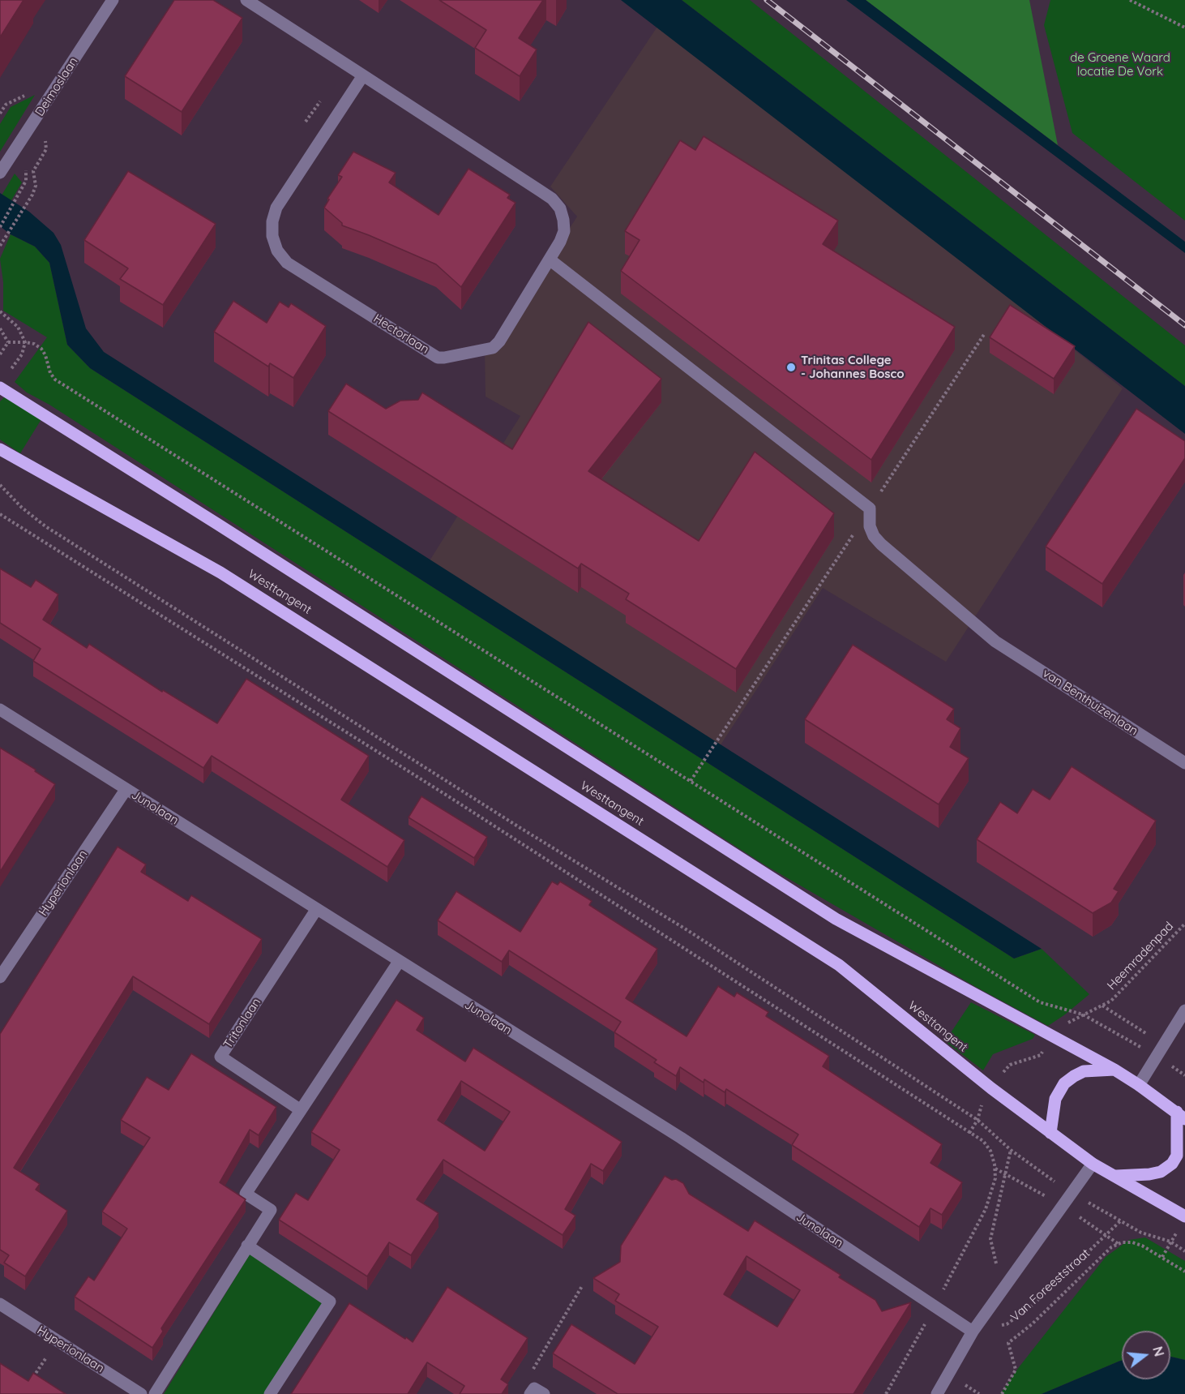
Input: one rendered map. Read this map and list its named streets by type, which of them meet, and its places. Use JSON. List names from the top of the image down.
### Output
{
  "streets": {
    "main road": ["Westtangent"],
    "street": [
      "Deimoslaan",
      "Hectorlaan",
      "van Benthuizenlaan",
      "Junolaan",
      "Hyperionlaan",
      "Tritonlaan"
    ],
    "path": ["Heemradenpad", "Van Foreeststraat"]
  },
  "crossings": [
    ["Westtangent", "Heemradenpad"],
    ["Junolaan", "Hyperionlaan"],
    ["Junolaan", "Tritonlaan"],
    ["Junolaan", "Van Foreeststraat"]
  ],
  "parks": ["de Groene Waard locatie De Vork"],
  "places": ["Trinitas College - Johannes Bosco"],
  "north": "right"
}
